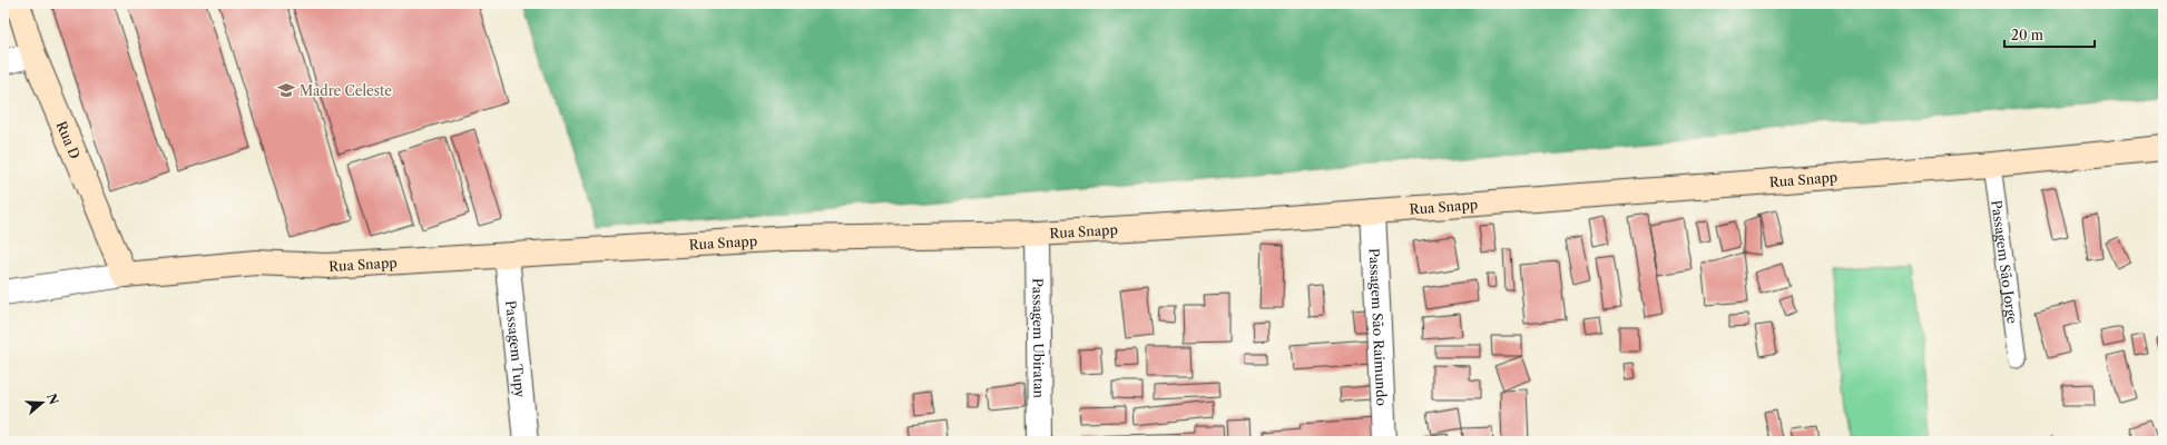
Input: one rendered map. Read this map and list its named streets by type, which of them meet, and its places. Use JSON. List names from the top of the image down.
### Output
{
  "streets": {
    "main road": ["Rua D", "Rua Snapp"],
    "street": ["Passagem São Raimundo", "Passagem Ubiratan", "Passagem Tupy"],
    "lane": ["Passagem São Jorge"]
  },
  "crossings": [
    ["Rua D", "Rua Snapp"],
    ["Rua Snapp", "Passagem São Jorge"],
    ["Rua Snapp", "Passagem São Raimundo"],
    ["Rua Snapp", "Passagem Ubiratan"],
    ["Rua Snapp", "Passagem Tupy"]
  ],
  "places": {
    "school or university": ["Madre Celeste"]
  },
  "scale_bar": "20 m",
  "north": "right"
}
